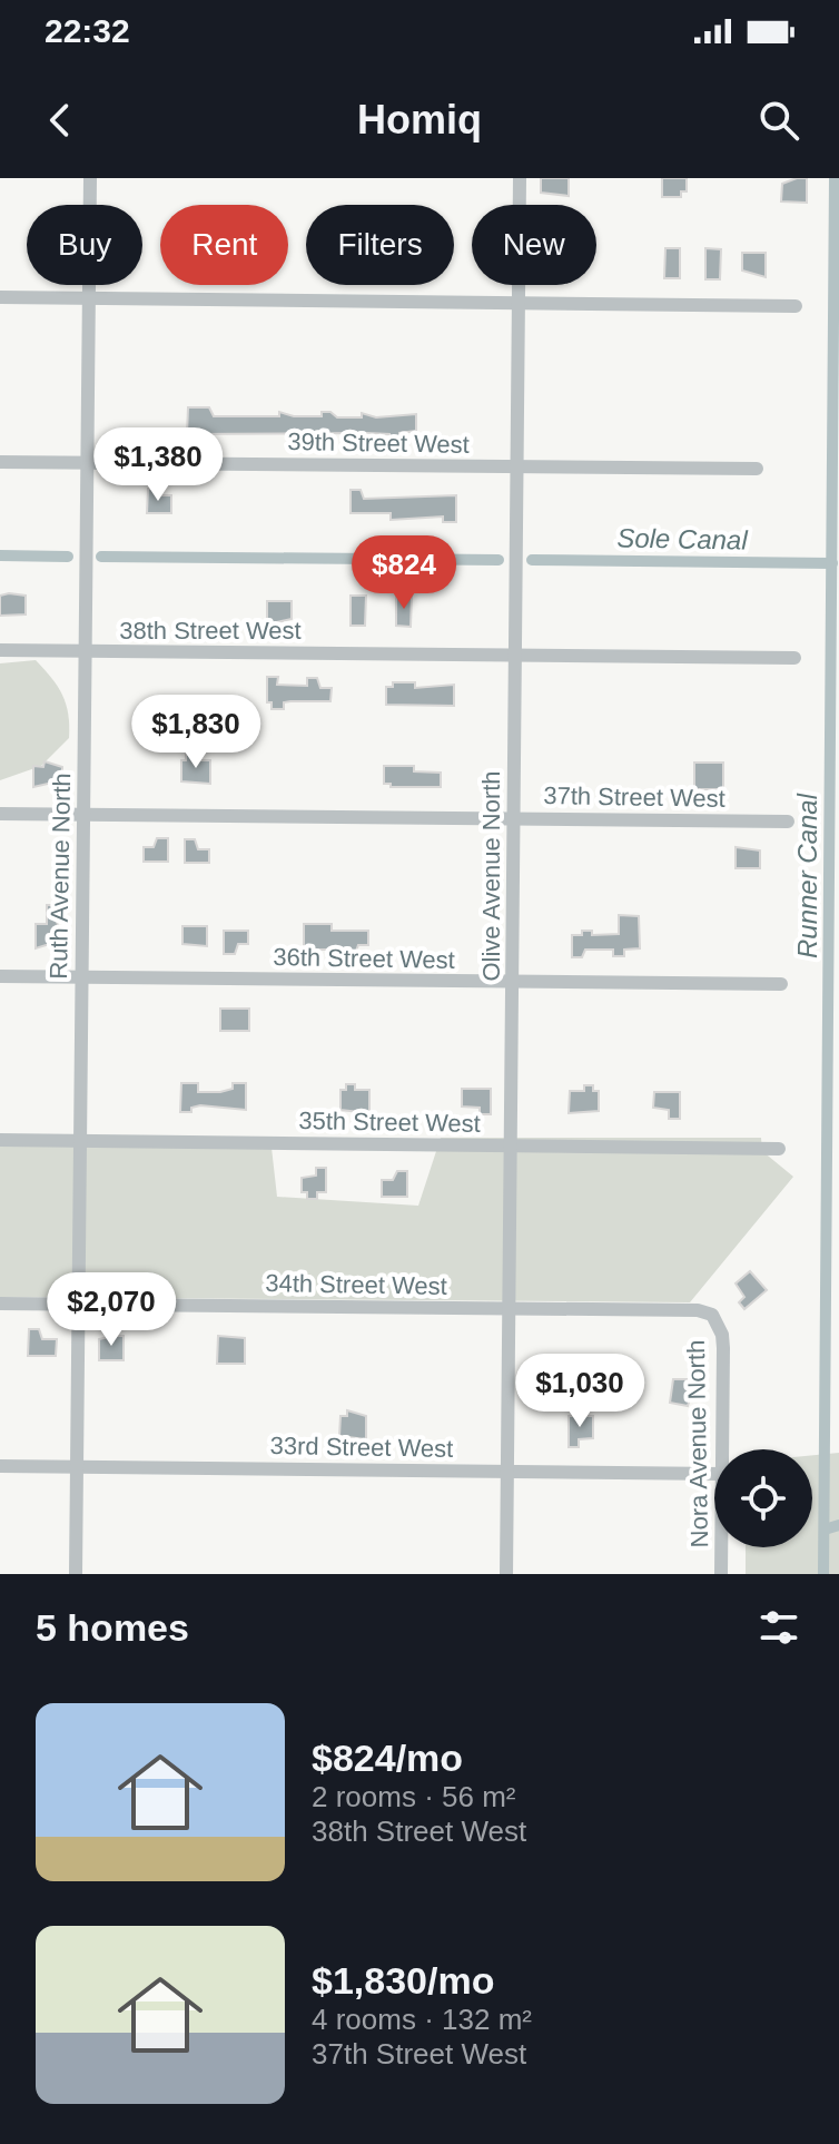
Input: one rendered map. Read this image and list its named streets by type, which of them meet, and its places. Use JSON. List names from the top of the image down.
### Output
{
  "streets": {
    "street": [
      "39th Street West",
      "38th Street West",
      "37th Street West",
      "Ruth Avenue North",
      "Olive Avenue North",
      "36th Street West",
      "35th Street West",
      "34th Street West",
      "Nora Avenue North",
      "33rd Street West"
    ]
  },
  "crossings": [
    ["39th Street West", "Ruth Avenue North"],
    ["39th Street West", "Olive Avenue North"],
    ["38th Street West", "Ruth Avenue North"],
    ["38th Street West", "Olive Avenue North"],
    ["37th Street West", "Ruth Avenue North"],
    ["37th Street West", "Olive Avenue North"],
    ["Ruth Avenue North", "36th Street West"],
    ["Ruth Avenue North", "35th Street West"],
    ["Ruth Avenue North", "34th Street West"],
    ["Ruth Avenue North", "33rd Street West"],
    ["Olive Avenue North", "36th Street West"],
    ["Olive Avenue North", "35th Street West"],
    ["Olive Avenue North", "34th Street West"],
    ["Olive Avenue North", "33rd Street West"],
    ["34th Street West", "Nora Avenue North"]
  ],
  "water": ["Sole Canal", "Runner Canal"],
  "page": {
    "status": "22:32",
    "header": "Homiq",
    "chip": [
      "Buy",
      "Rent",
      "Filters",
      "New"
    ],
    "price": [
      "$1,380",
      "$824",
      "$1,830",
      "$2,070",
      "$1,030"
    ],
    "heading": "5 homes",
    "list": [
      {
        "name": "$824/mo",
        "note": "2 rooms · 56 m² · 38th Street West"
      },
      {
        "name": "$1,830/mo",
        "note": "4 rooms · 132 m² · 37th Street West"
      }
    ]
  }
}
